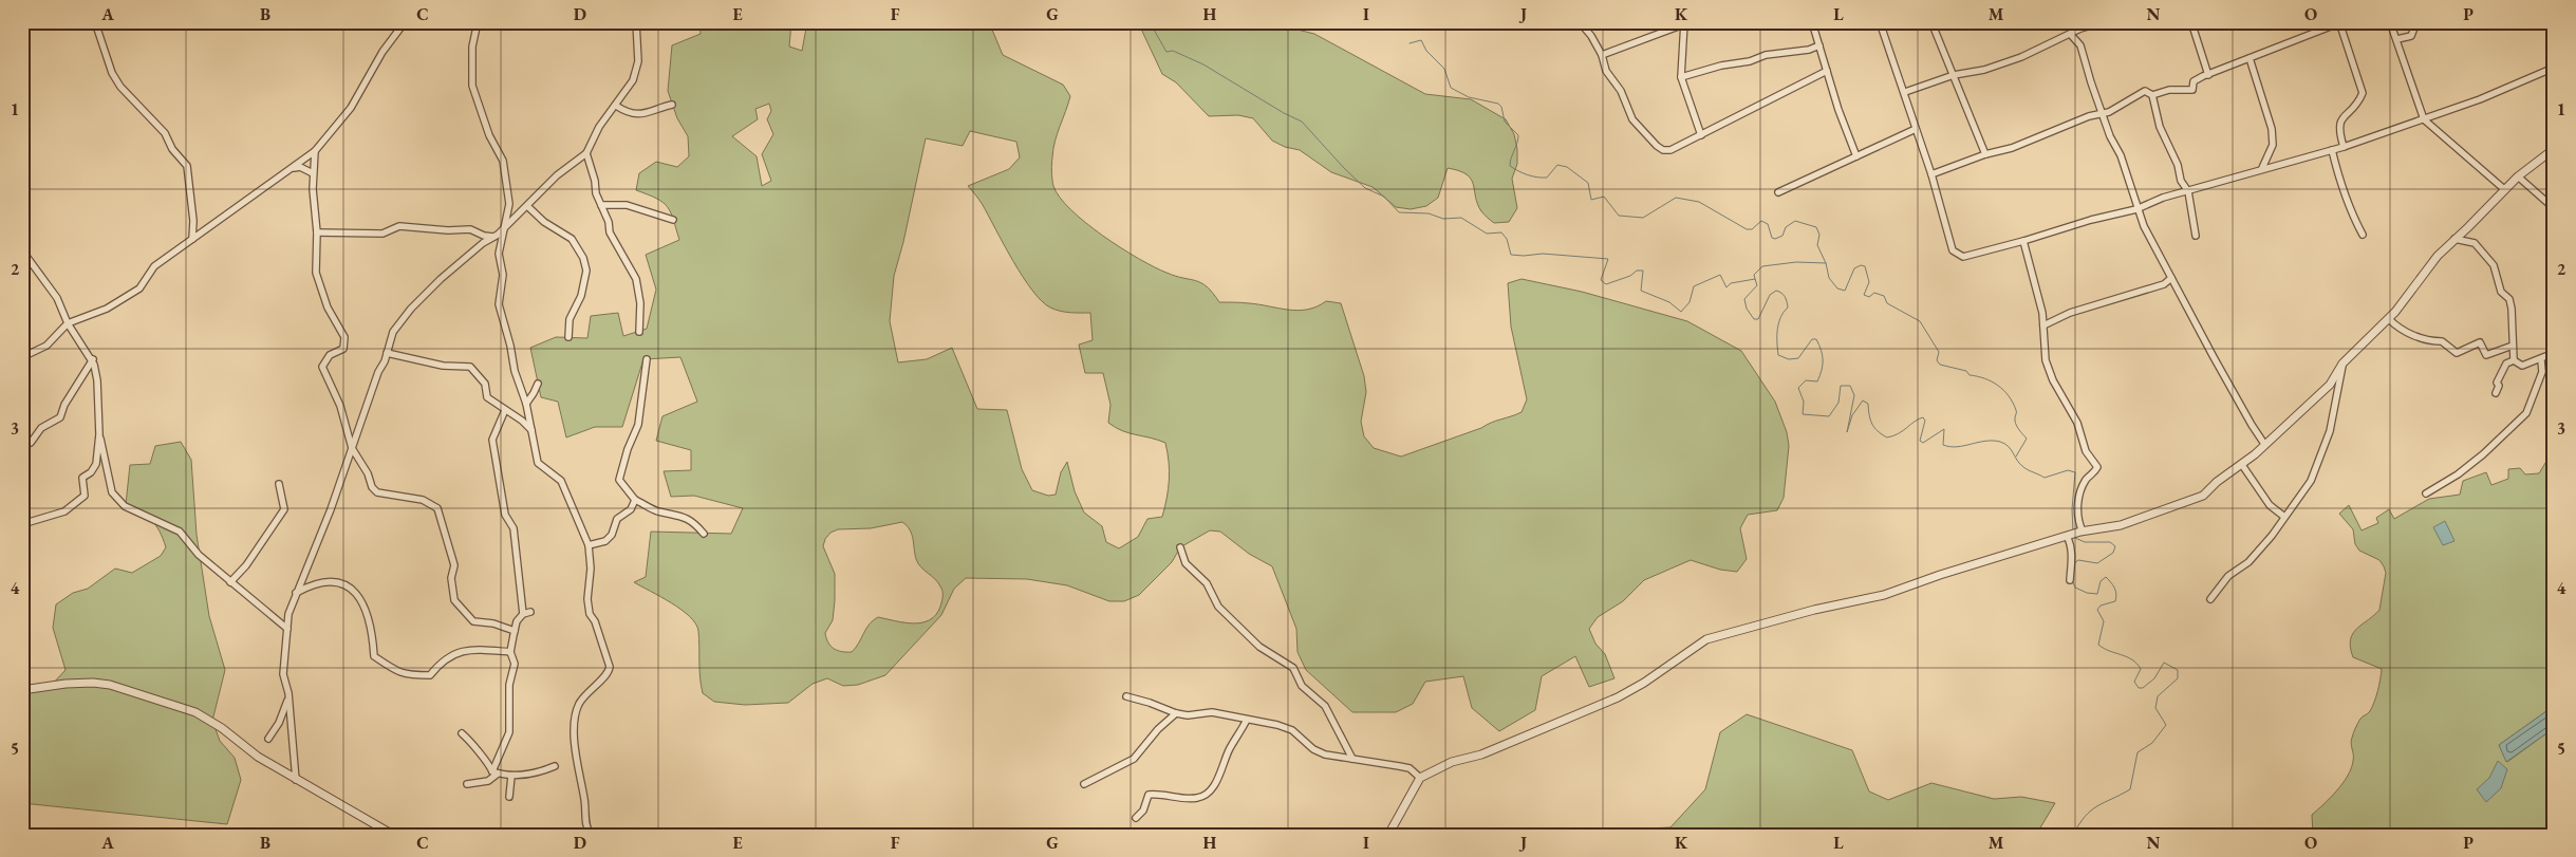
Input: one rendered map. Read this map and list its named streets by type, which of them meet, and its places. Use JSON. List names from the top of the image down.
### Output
{
  "grid": {
    "columns": [
      "A",
      "B",
      "C",
      "D",
      "E",
      "F",
      "G",
      "H",
      "I",
      "J",
      "K",
      "L",
      "M",
      "N",
      "O",
      "P"
    ],
    "rows": [
      "1",
      "2",
      "3",
      "4",
      "5"
    ]
  }
}
